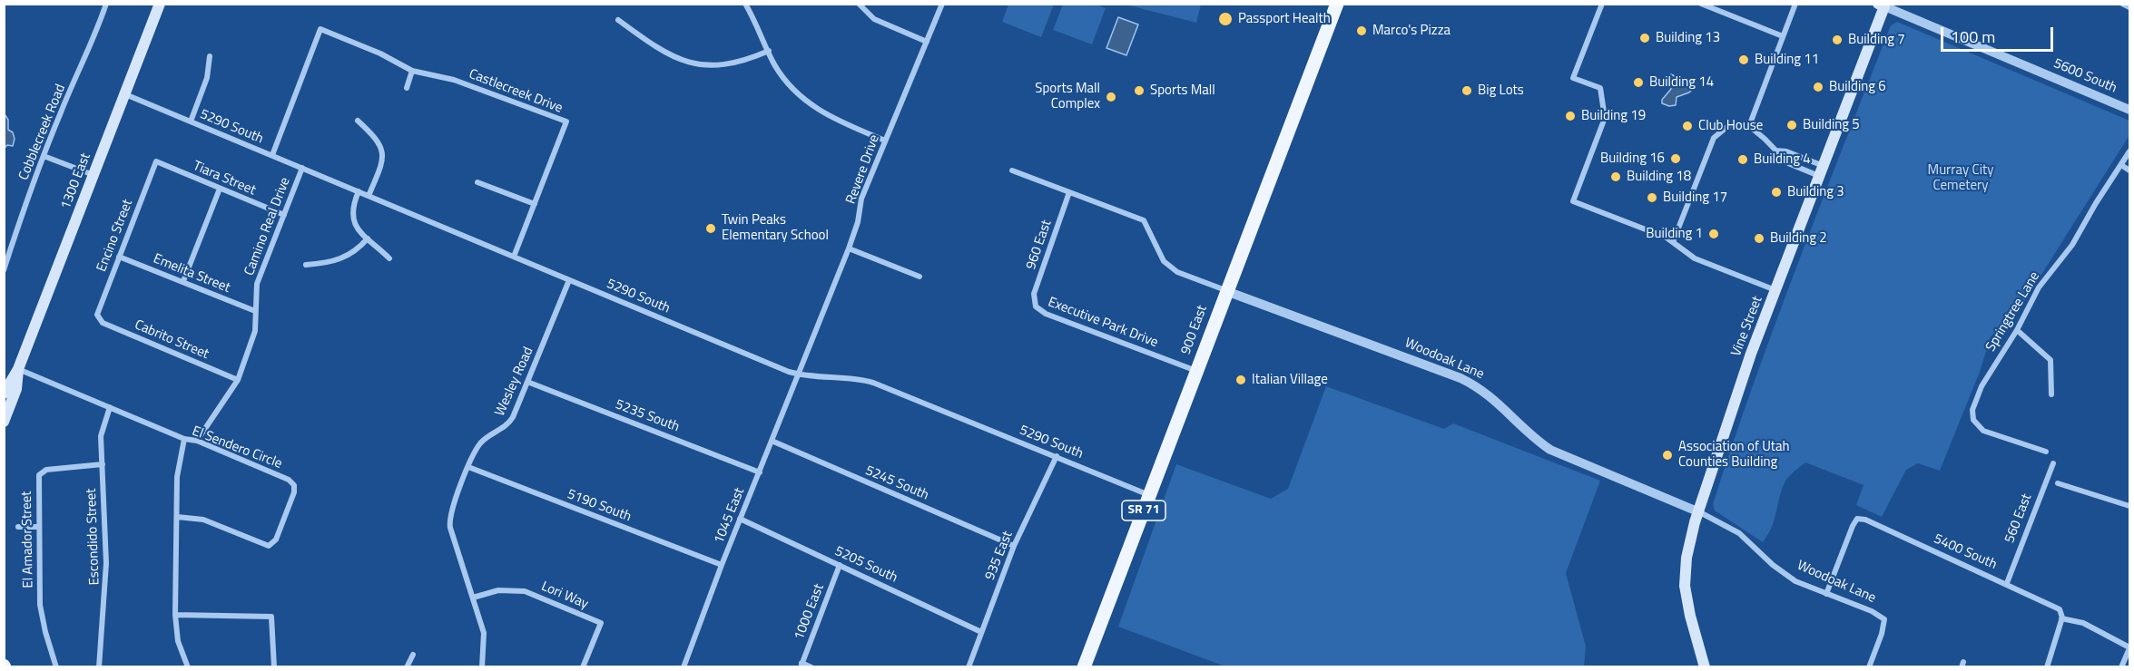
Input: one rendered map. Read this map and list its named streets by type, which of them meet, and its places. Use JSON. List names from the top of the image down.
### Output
{
  "streets": {
    "main road": [
      "1300 East",
      "Vine Street",
      "900 East",
      "SR 71"
    ],
    "street": [
      "5600 South",
      "Castlecreek Drive",
      "5290 South",
      "Cobblecreek Road",
      "Revere Drive",
      "Tiara Street",
      "Camino Real Drive",
      "Encino Street",
      "960 East",
      "Emelita Street",
      "Springtree Lane",
      "Executive Park Drive",
      "Cabrito Street",
      "Woodoak Lane",
      "Wesley Road",
      "5235 South",
      "El Sendero Circle",
      "5245 South",
      "5190 South",
      "1045 East",
      "560 East",
      "Escondido Street",
      "El Amador Street",
      "5400 South",
      "935 East",
      "5205 South",
      "Lori Way",
      "1000 East"
    ]
  },
  "crossings": [
    ["5600 South", "Vine Street"],
    ["Castlecreek Drive", "5290 South"],
    ["5290 South", "Revere Drive"],
    ["5290 South", "1300 East"],
    ["5290 South", "Camino Real Drive"],
    ["5290 South", "900 East"],
    ["5290 South", "Wesley Road"],
    ["5290 South", "1045 East"],
    ["5290 South", "935 East"],
    ["Revere Drive", "1045 East"],
    ["Tiara Street", "Camino Real Drive"],
    ["Tiara Street", "Encino Street"],
    ["1300 East", "El Sendero Circle"],
    ["Camino Real Drive", "Emelita Street"],
    ["Camino Real Drive", "Cabrito Street"],
    ["Camino Real Drive", "El Sendero Circle"],
    ["Encino Street", "Emelita Street"],
    ["Encino Street", "Cabrito Street"],
    ["960 East", "Executive Park Drive"],
    ["960 East", "Woodoak Lane"],
    ["Executive Park Drive", "900 East"],
    ["Vine Street", "Woodoak Lane"],
    ["900 East", "Woodoak Lane"],
    ["Woodoak Lane", "5400 South"],
    ["Wesley Road", "5235 South"],
    ["Wesley Road", "5190 South"],
    ["Wesley Road", "Lori Way"],
    ["5235 South", "1045 East"],
    ["El Sendero Circle", "Escondido Street"],
    ["5245 South", "1045 East"],
    ["5245 South", "935 East"],
    ["5190 South", "1045 East"],
    ["1045 East", "5205 South"],
    ["560 East", "5400 South"],
    ["Escondido Street", "El Amador Street"],
    ["935 East", "5205 South"],
    ["5205 South", "1000 East"]
  ],
  "parks": ["Murray City Cemetery"],
  "places": [
    "Passport Health",
    "Marco's Pizza",
    "Building 13",
    "Building 7",
    "Building 11",
    "Building 14",
    "Building 6",
    "Sports Mall",
    "Big Lots",
    "Sports Mall Complex",
    "Building 19",
    "Building 5",
    "Club House",
    "Building 16",
    "Building 4",
    "Building 18",
    "Building 3",
    "Building 17",
    "Twin Peaks Elementary School",
    "Building 1",
    "Building 2",
    "Italian Village",
    "Association of Utah Counties Building"
  ],
  "scale_bar": "100 m"
}
